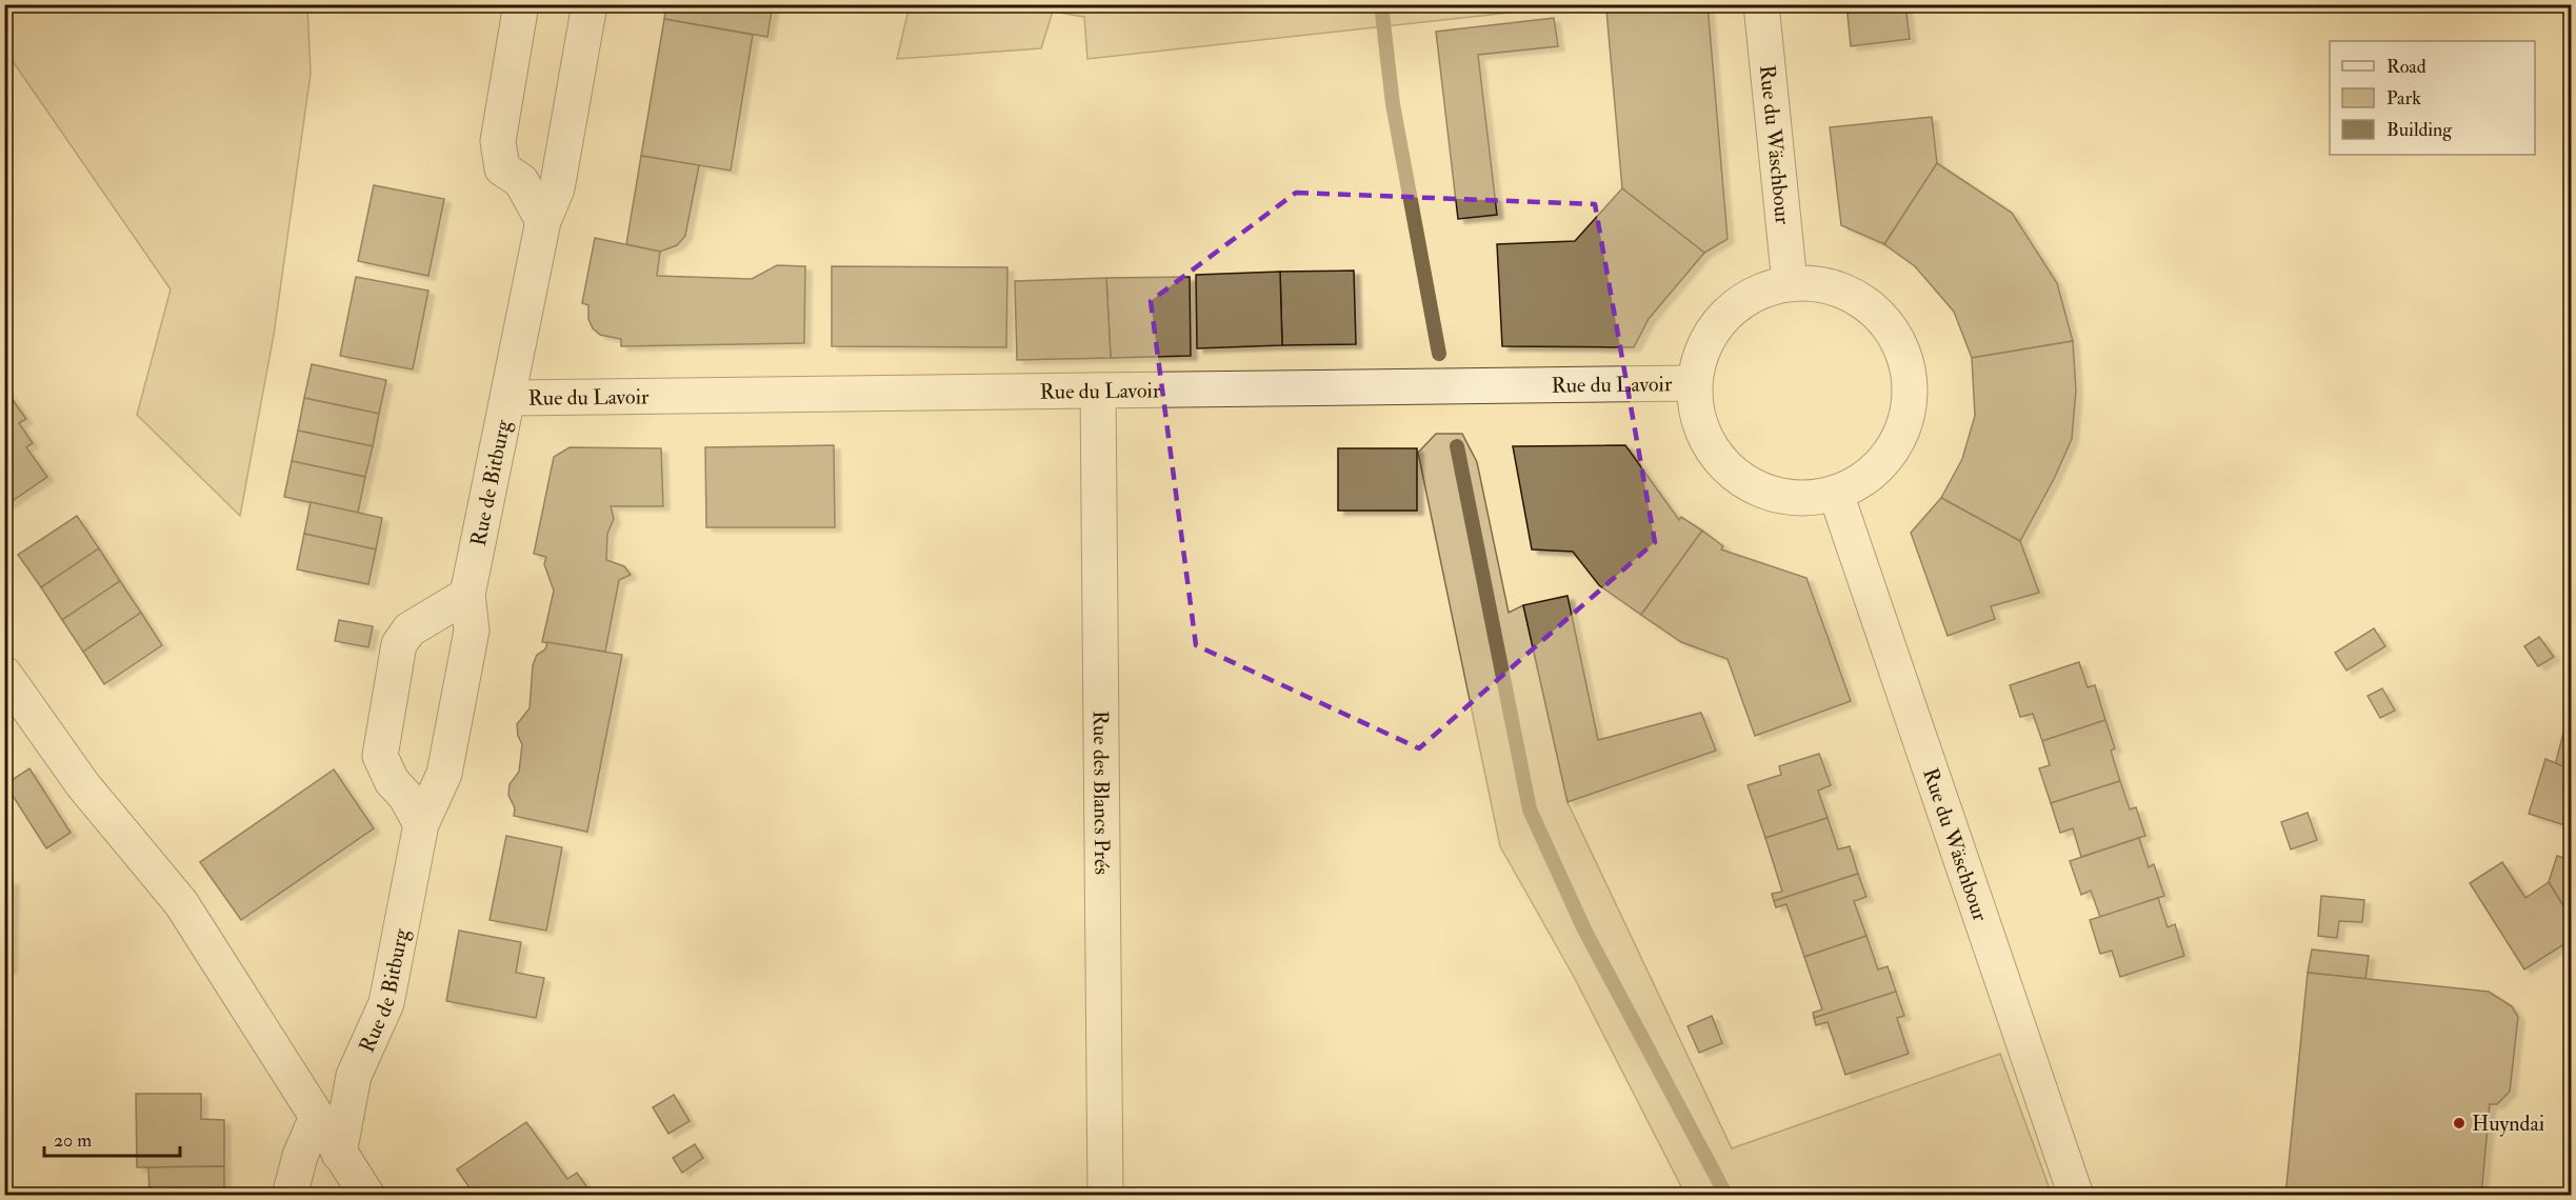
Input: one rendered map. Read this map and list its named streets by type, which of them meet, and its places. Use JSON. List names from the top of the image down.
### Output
{
  "streets": {
    "street": [
      "Rue du Wäschbour",
      "Rue du Lavoir",
      "Rue de Bitburg",
      "Rue des Blancs Prés"
    ]
  },
  "crossings": [
    ["Rue du Wäschbour", "Rue du Lavoir"],
    ["Rue du Lavoir", "Rue de Bitburg"],
    ["Rue du Lavoir", "Rue des Blancs Prés"]
  ],
  "places": ["Huyndai"],
  "legend": ["Road", "Park", "Building"],
  "scale_bar": "20 m"
}
